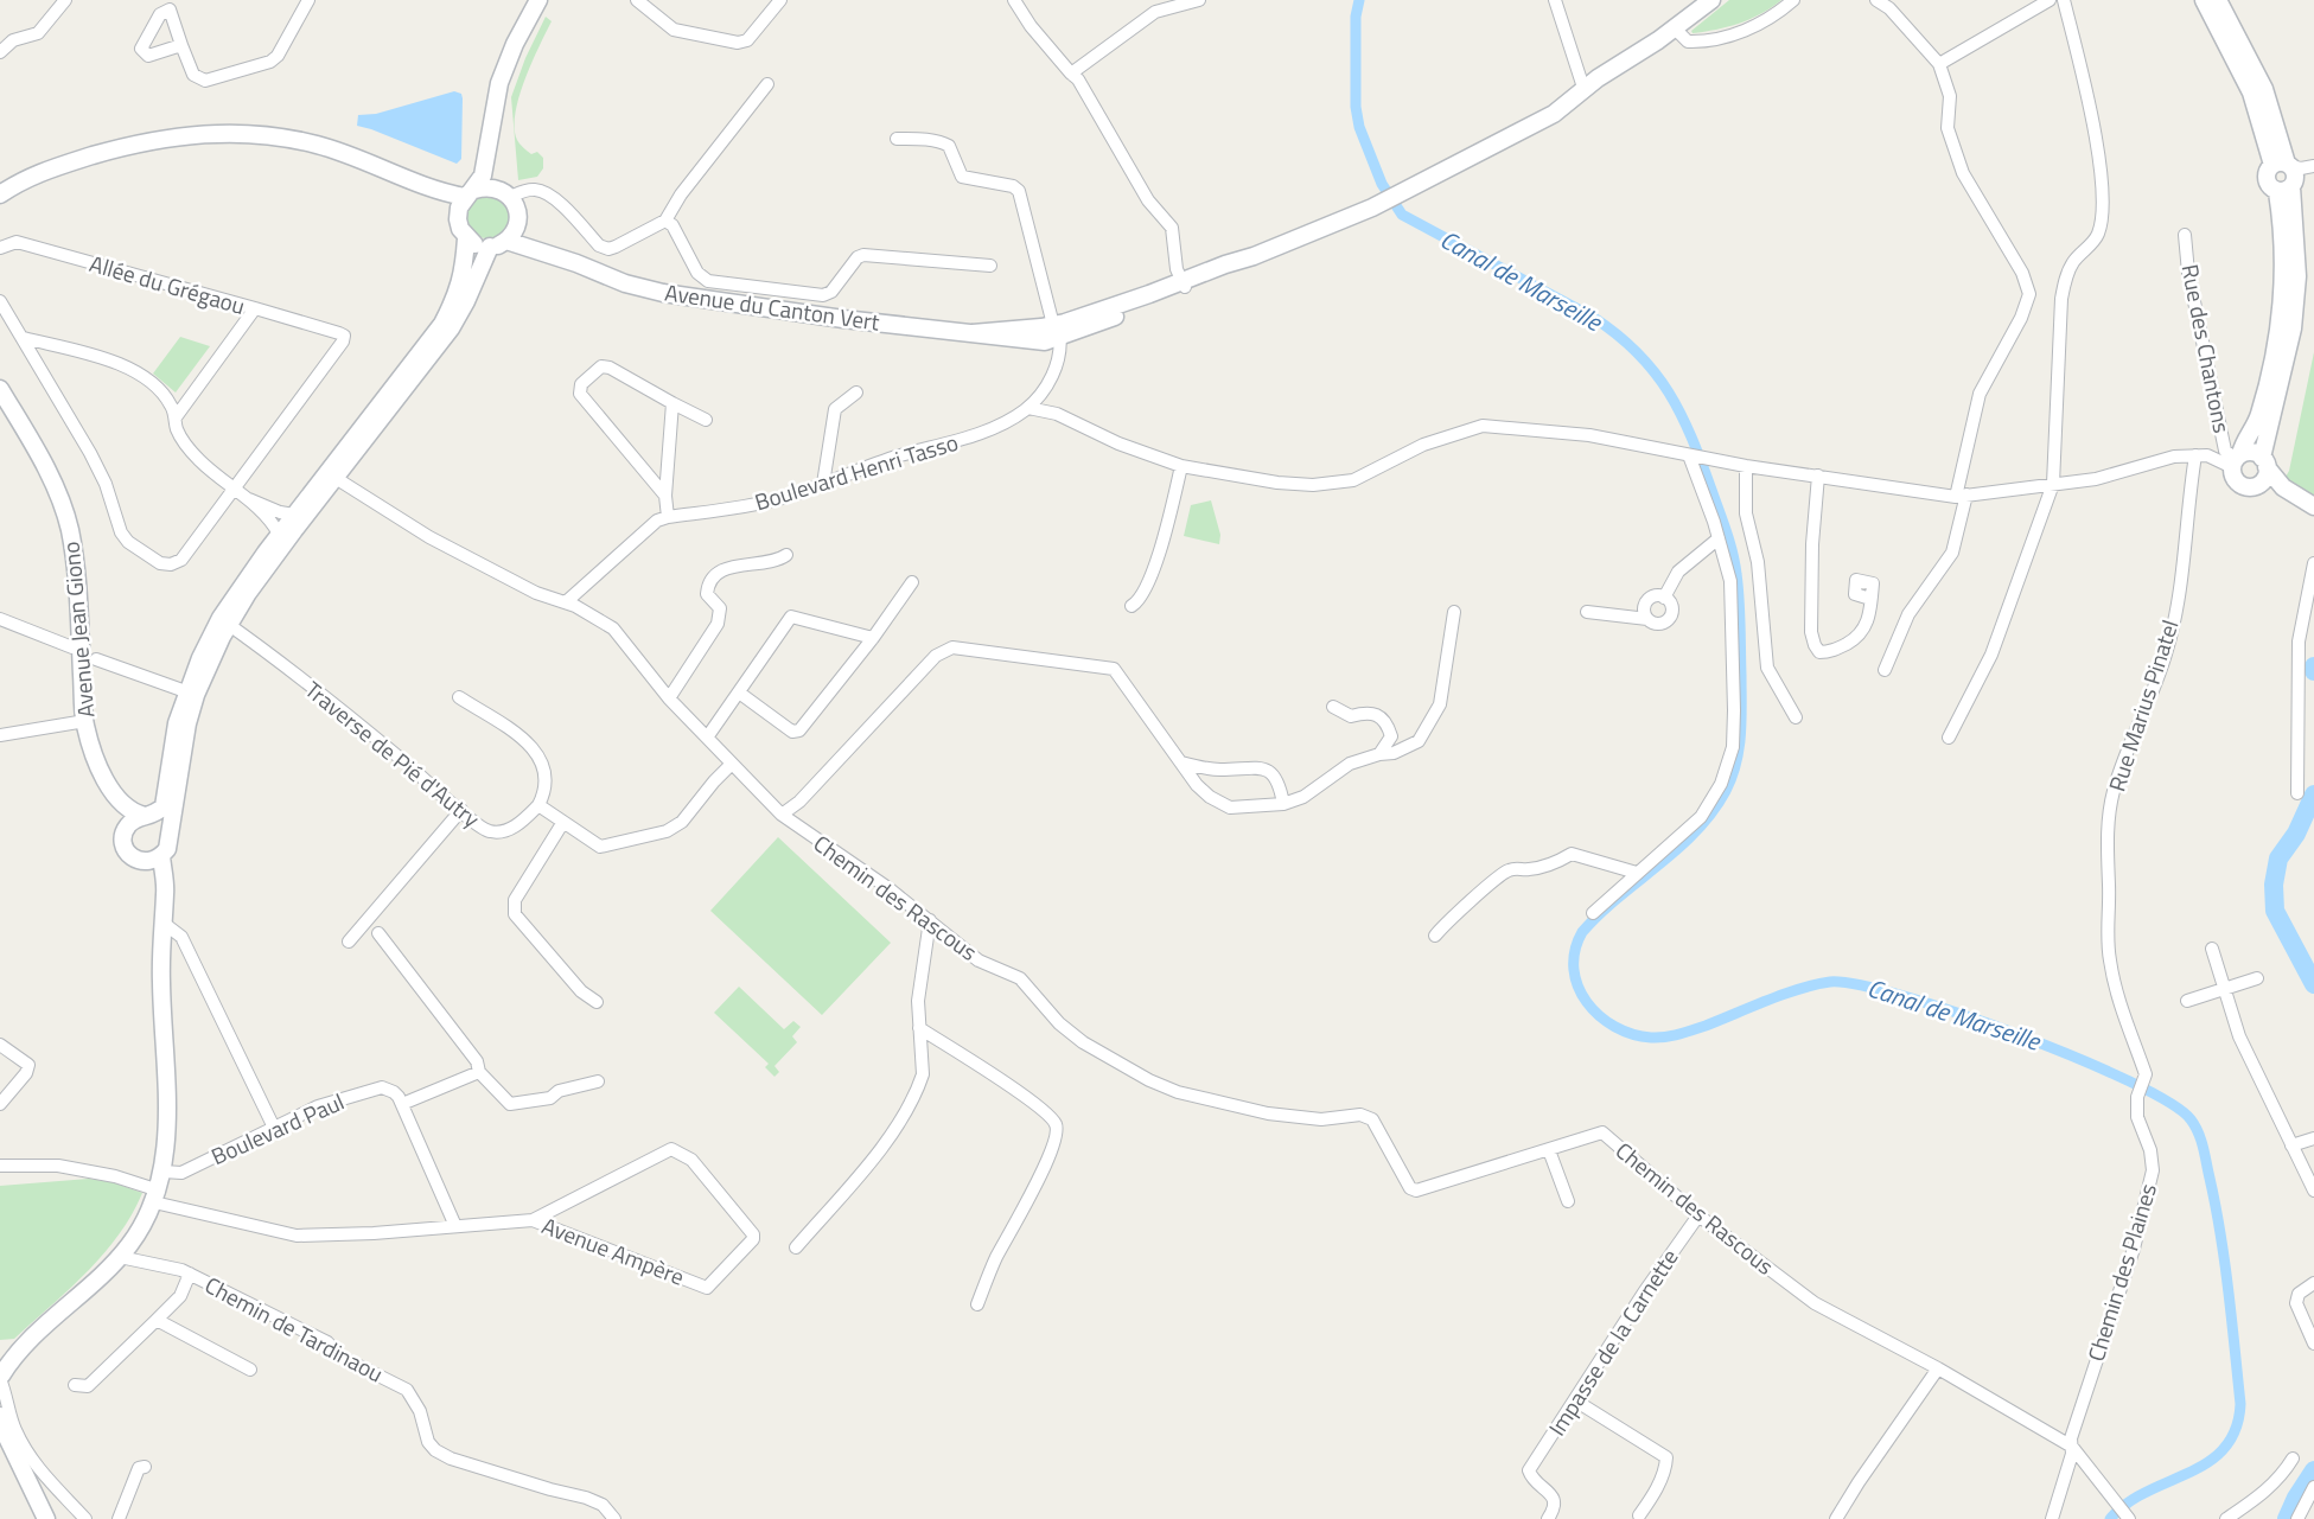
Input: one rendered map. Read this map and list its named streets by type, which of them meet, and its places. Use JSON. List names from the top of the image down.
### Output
{
  "streets": {
    "street": [
      "Allée du Grégaou",
      "Avenue du Canton Vert",
      "Rue des Chantons",
      "Boulevard Henri Tasso",
      "Avenue Jean Giono",
      "Rue Marius Pinatel",
      "Traverse de Pié d'Autry",
      "Chemin des Rascous",
      "Boulevard Paul",
      "Avenue Ampère",
      "Chemin des Plaines",
      "Chemin de Tardinaou",
      "Impasse de la Carnette"
    ]
  },
  "crossings": [
    ["Avenue du Canton Vert", "Boulevard Henri Tasso"],
    ["Boulevard Henri Tasso", "Chemin des Rascous"],
    ["Rue Marius Pinatel", "Chemin des Plaines"],
    ["Chemin des Rascous", "Chemin des Plaines"],
    ["Chemin des Rascous", "Impasse de la Carnette"]
  ],
  "water": ["Canal de Marseille"]
}
